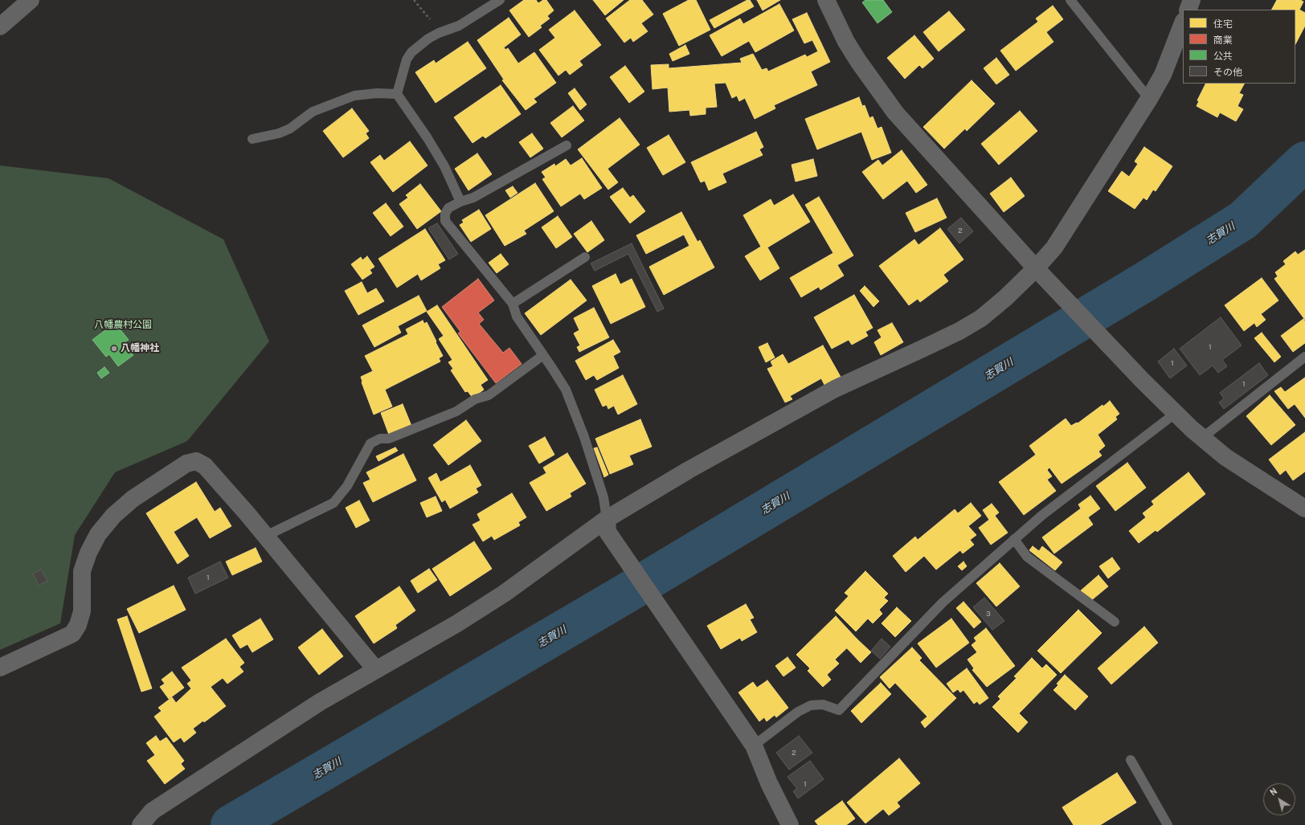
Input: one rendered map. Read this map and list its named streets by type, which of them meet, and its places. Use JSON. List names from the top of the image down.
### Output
{
  "water": ["志賀川"],
  "parks": ["八幡農村公園"],
  "places": ["八幡神社"],
  "house_numbers": [
    "2",
    "1",
    "1",
    "1",
    "1",
    "3",
    "2",
    "1"
  ],
  "legend": [
    "住宅",
    "商業",
    "公共",
    "その他"
  ],
  "north": "top left"
}
